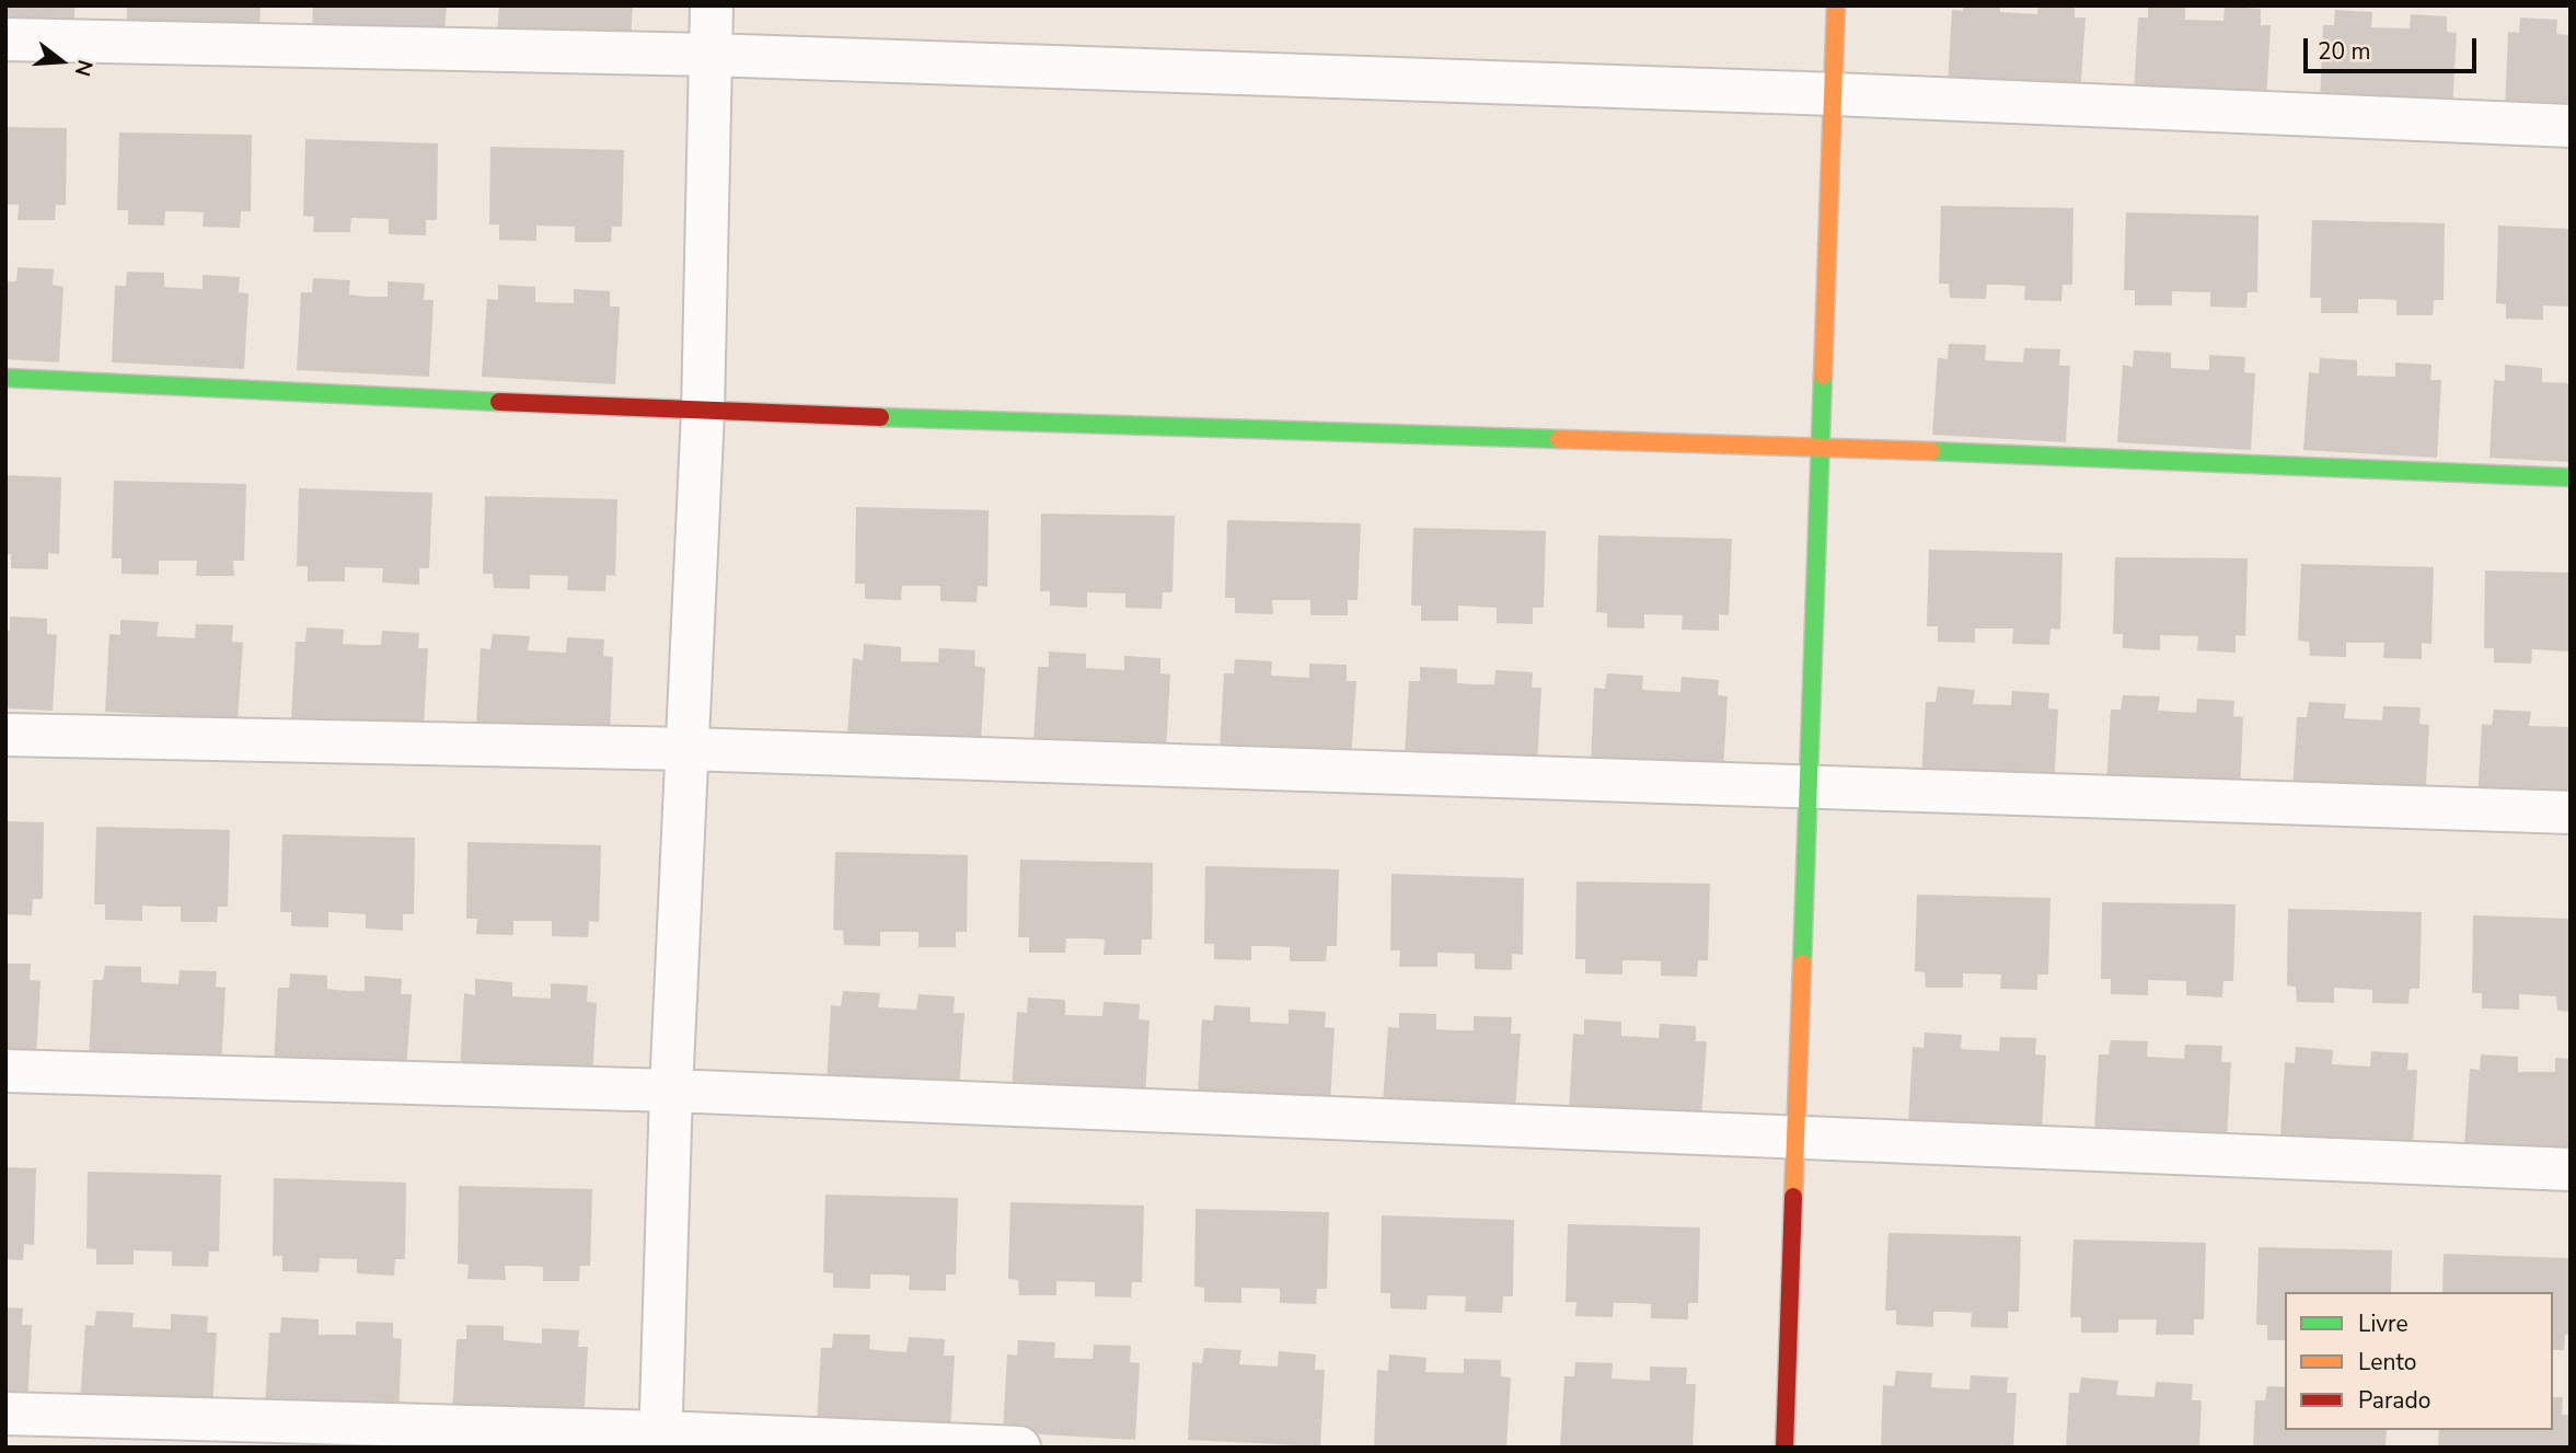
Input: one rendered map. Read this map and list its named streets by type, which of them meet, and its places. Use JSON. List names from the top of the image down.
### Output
{
  "legend": ["Livre", "Lento", "Parado"],
  "scale_bar": "20 m",
  "north": "right"
}
